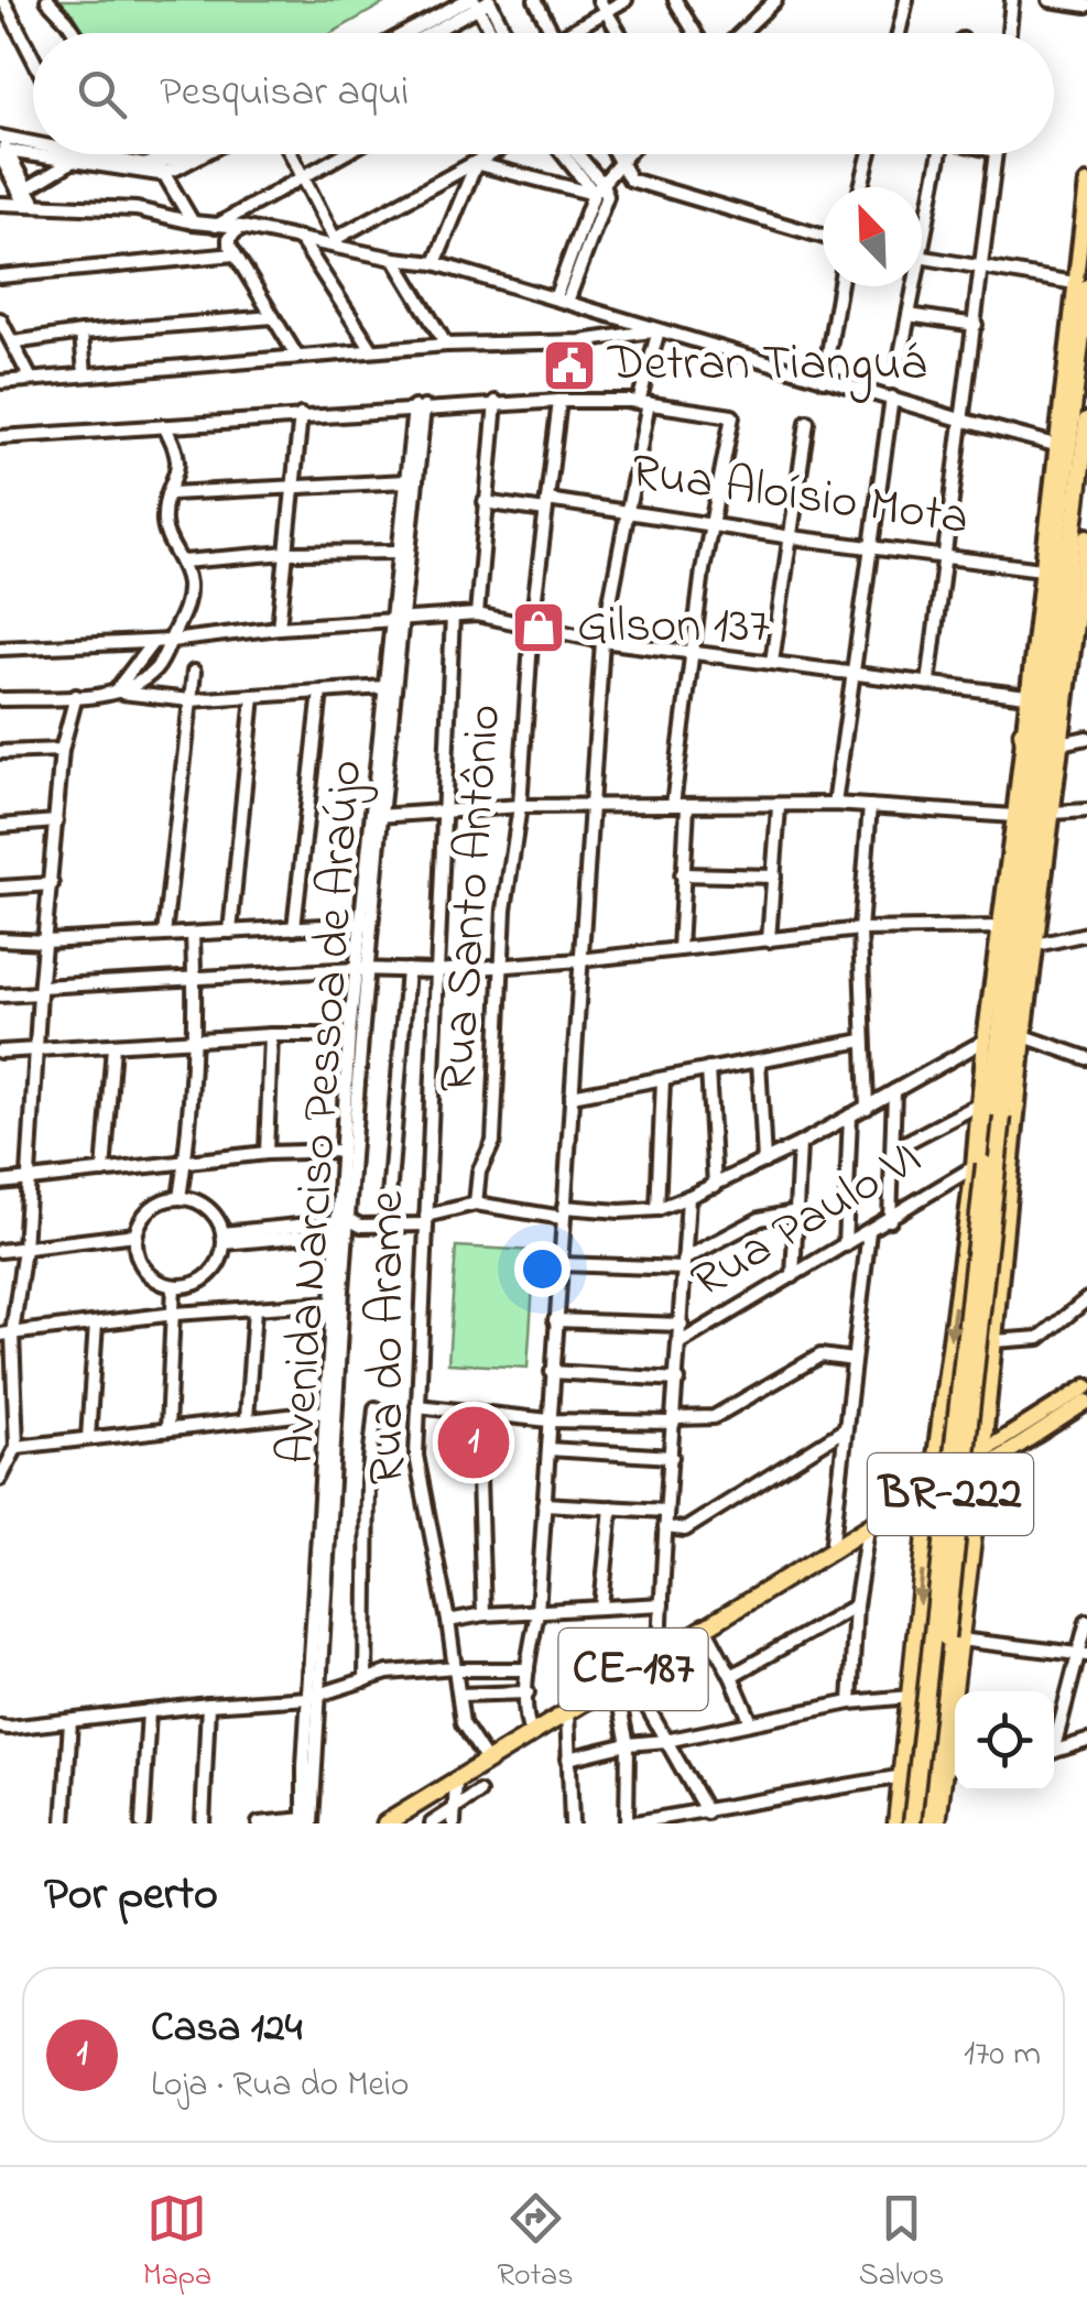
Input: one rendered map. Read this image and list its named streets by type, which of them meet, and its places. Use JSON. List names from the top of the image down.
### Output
{
  "streets": {
    "highway": ["BR-222", "CE-187"],
    "street": [
      "Rua Aloísio Mota",
      "Rua Santo Antônio",
      "Avenida Narciso Pessoa de Araújo",
      "Rua Paulo VI",
      "Rua do Arame"
    ]
  },
  "crossings": [
    ["Rua Aloísio Mota", "Rua Santo Antônio"],
    ["Rua Paulo VI", "BR-222"],
    ["Rua do Arame", "CE-187"],
    ["BR-222", "CE-187"]
  ],
  "places": {
    "public building": ["Detran Tianguá"],
    "shop": ["Gilson 137"]
  },
  "north": "top left",
  "page": {
    "search": "Pesquisar aqui",
    "pins": "1",
    "heading": "Por perto",
    "list": [
      {
        "mark": "1",
        "name": "Casa 124",
        "note": "Loja · Rua do Meio",
        "value": "170 m"
      }
    ],
    "nav": ["Mapa", "Rotas", "Salvos"]
  }
}
